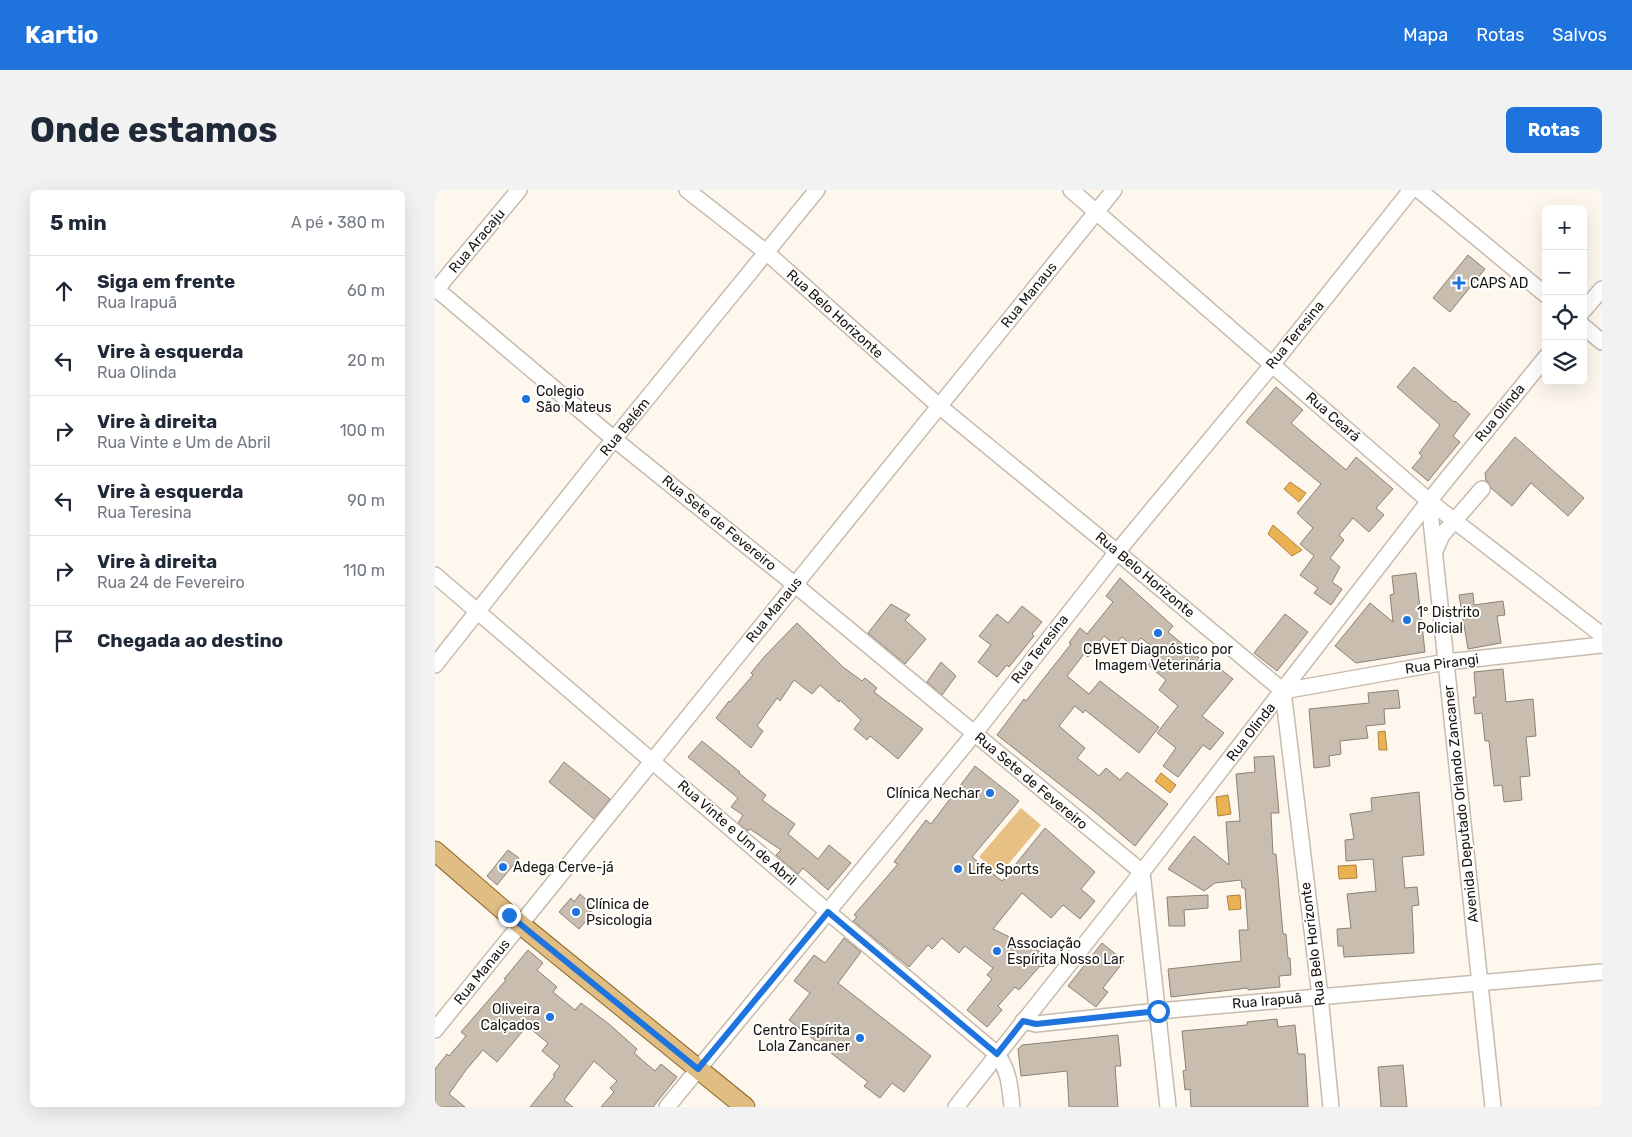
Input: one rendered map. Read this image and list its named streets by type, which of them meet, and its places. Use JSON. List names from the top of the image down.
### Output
{
  "streets": {
    "street": [
      "Rua Aracaju",
      "Rua Manaus",
      "Rua Belo Horizonte",
      "Rua Teresina",
      "Rua Olinda",
      "Rua Ceará",
      "Rua Belém",
      "Rua Sete de Fevereiro",
      "Rua Pirangi",
      "Avenida Deputado Orlando Zancaner",
      "Rua Vinte e Um de Abril",
      "Rua Irapuã"
    ]
  },
  "crossings": [
    ["Rua Aracaju", "Rua Sete de Fevereiro"],
    ["Rua Manaus", "Rua Belo Horizonte"],
    ["Rua Manaus", "Rua Ceará"],
    ["Rua Manaus", "Rua Sete de Fevereiro"],
    ["Rua Manaus", "Rua Vinte e Um de Abril"],
    ["Rua Belo Horizonte", "Rua Teresina"],
    ["Rua Belo Horizonte", "Rua Olinda"],
    ["Rua Belo Horizonte", "Rua Belém"],
    ["Rua Belo Horizonte", "Rua Pirangi"],
    ["Rua Belo Horizonte", "Rua Irapuã"],
    ["Rua Teresina", "Rua Ceará"],
    ["Rua Teresina", "Rua Sete de Fevereiro"],
    ["Rua Teresina", "Rua Vinte e Um de Abril"],
    ["Rua Olinda", "Rua Ceará"],
    ["Rua Olinda", "Rua Sete de Fevereiro"],
    ["Rua Olinda", "Rua Pirangi"],
    ["Rua Olinda", "Avenida Deputado Orlando Zancaner"],
    ["Rua Olinda", "Rua Vinte e Um de Abril"],
    ["Rua Olinda", "Rua Irapuã"],
    ["Rua Ceará", "Avenida Deputado Orlando Zancaner"],
    ["Rua Belém", "Rua Sete de Fevereiro"],
    ["Rua Belém", "Rua Vinte e Um de Abril"],
    ["Rua Pirangi", "Avenida Deputado Orlando Zancaner"],
    ["Avenida Deputado Orlando Zancaner", "Rua Irapuã"]
  ],
  "places": {
    "health": ["CAPS AD"],
    "other": [
      "Colegio São Mateus",
      "1° Distrito Policial",
      "CBVET Diagnóstico por Imagem Veterinária",
      "Clínica Nechar",
      "Adega Cerve-já",
      "Life Sports",
      "Clínica de Psicologia",
      "Associação Espírita Nosso Lar",
      "Oliveira Calçados",
      "Centro Espírita Lola Zancaner"
    ]
  },
  "page": {
    "header": "Kartio",
    "nav": ["Mapa", "Rotas", "Salvos"],
    "buttons": "Rotas",
    "title": "Onde estamos",
    "heading": ["5 min", "A pé · 380 m"],
    "map_buttons": ["+", "−"],
    "list": [
      ["Siga em frente", "Rua Irapuã", "60 m"],
      ["Vire à esquerda", "Rua Olinda", "20 m"],
      ["Vire à direita", "Rua Vinte e Um de Abril", "100 m"],
      ["Vire à esquerda", "Rua Teresina", "90 m"],
      ["Vire à direita", "Rua 24 de Fevereiro", "110 m"],
      "Chegada ao destino"
    ]
  }
}
